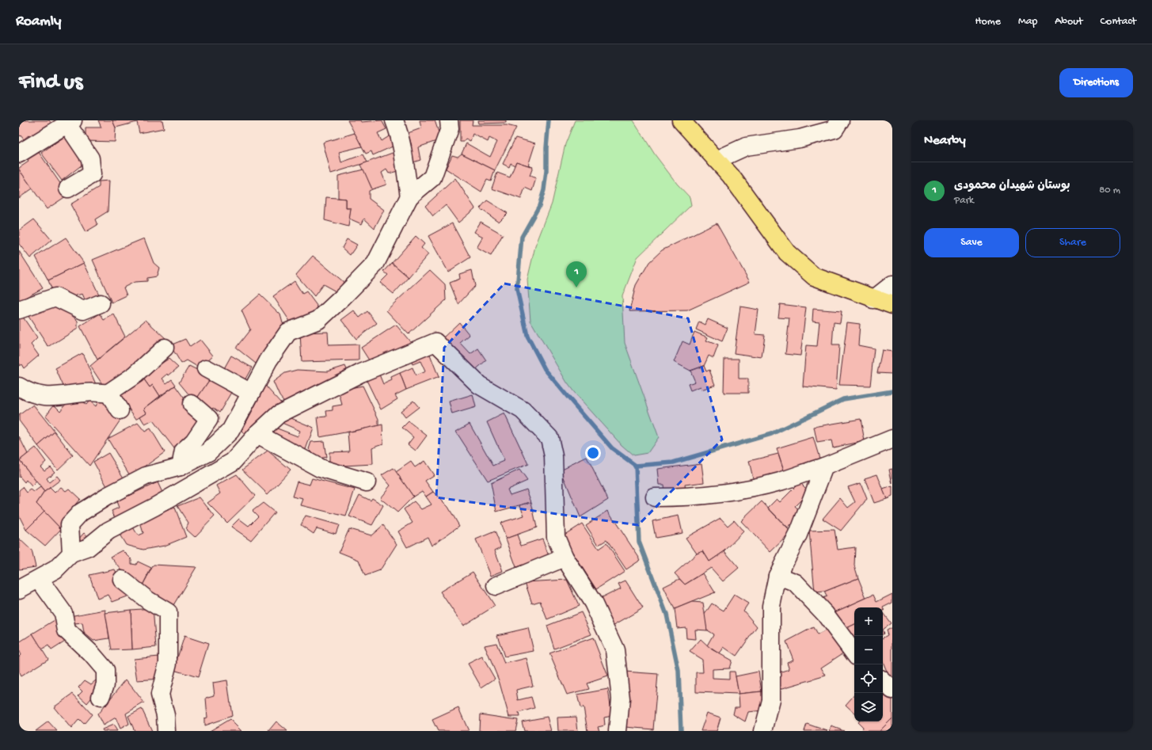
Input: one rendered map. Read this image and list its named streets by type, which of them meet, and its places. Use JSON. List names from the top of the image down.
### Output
{
  "page": {
    "header": "Roamly",
    "nav": [
      "Home",
      "Map",
      "About",
      "Contact"
    ],
    "buttons": [
      "Directions",
      ["Save", "Share"]
    ],
    "title": "Find us",
    "heading": "Nearby",
    "list": [
      {
        "mark": "1",
        "name": "بوستان شهیدان محمودی",
        "note": "Park",
        "value": "80 m"
      }
    ],
    "pins": "1",
    "map_buttons": ["+", "−"]
  }
}
